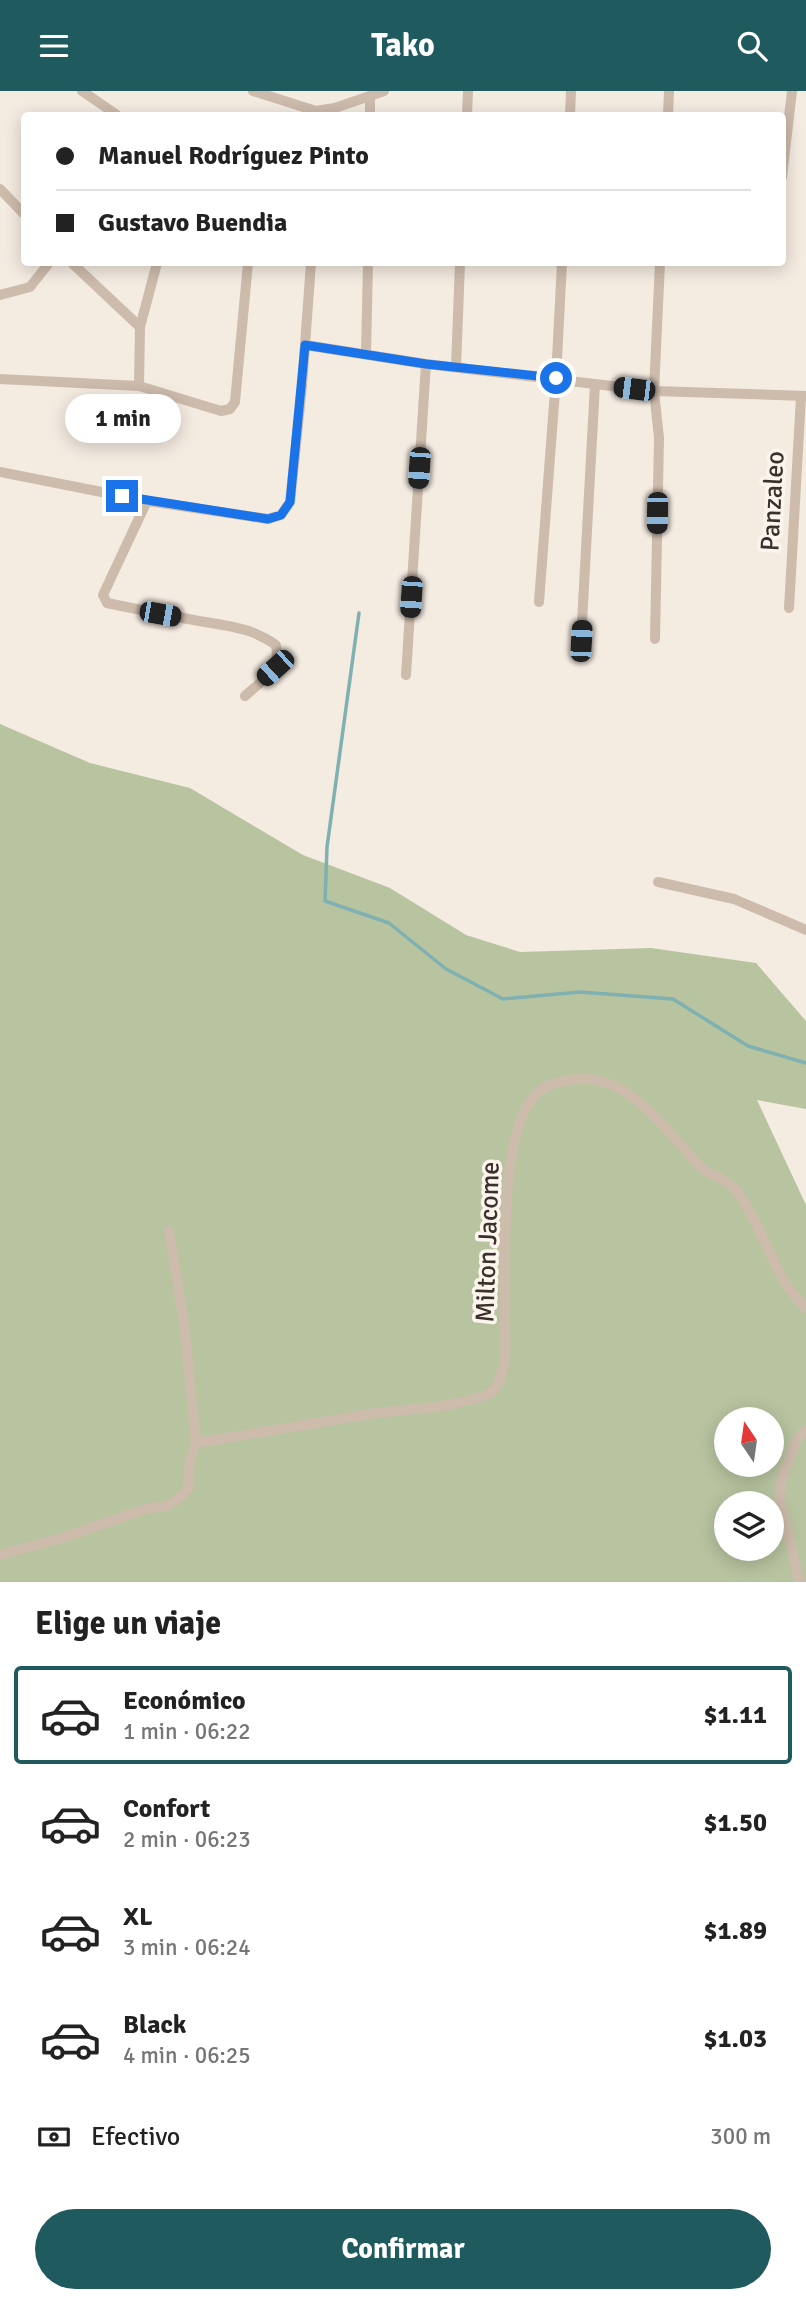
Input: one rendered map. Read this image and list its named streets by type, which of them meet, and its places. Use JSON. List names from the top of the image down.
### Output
{
  "streets": {
    "street": ["Panzaleo", "Milton Jacome"]
  },
  "north": "top",
  "page": {
    "header": "Tako",
    "banner": ["Manuel Rodríguez Pinto", "Gustavo Buendia"],
    "bubble": "1 min",
    "heading": "Elige un viaje",
    "list": [
      {
        "name": "Económico",
        "note": "1 min · 06:22",
        "value": "$1.11"
      },
      {
        "name": "Confort",
        "note": "2 min · 06:23",
        "value": "$1.50"
      },
      {
        "name": "XL",
        "note": "3 min · 06:24",
        "value": "$1.89"
      },
      {
        "name": "Black",
        "note": "4 min · 06:25",
        "value": "$1.03"
      }
    ],
    "pay": ["Efectivo", "300 m"],
    "buttons": "Confirmar"
  }
}
